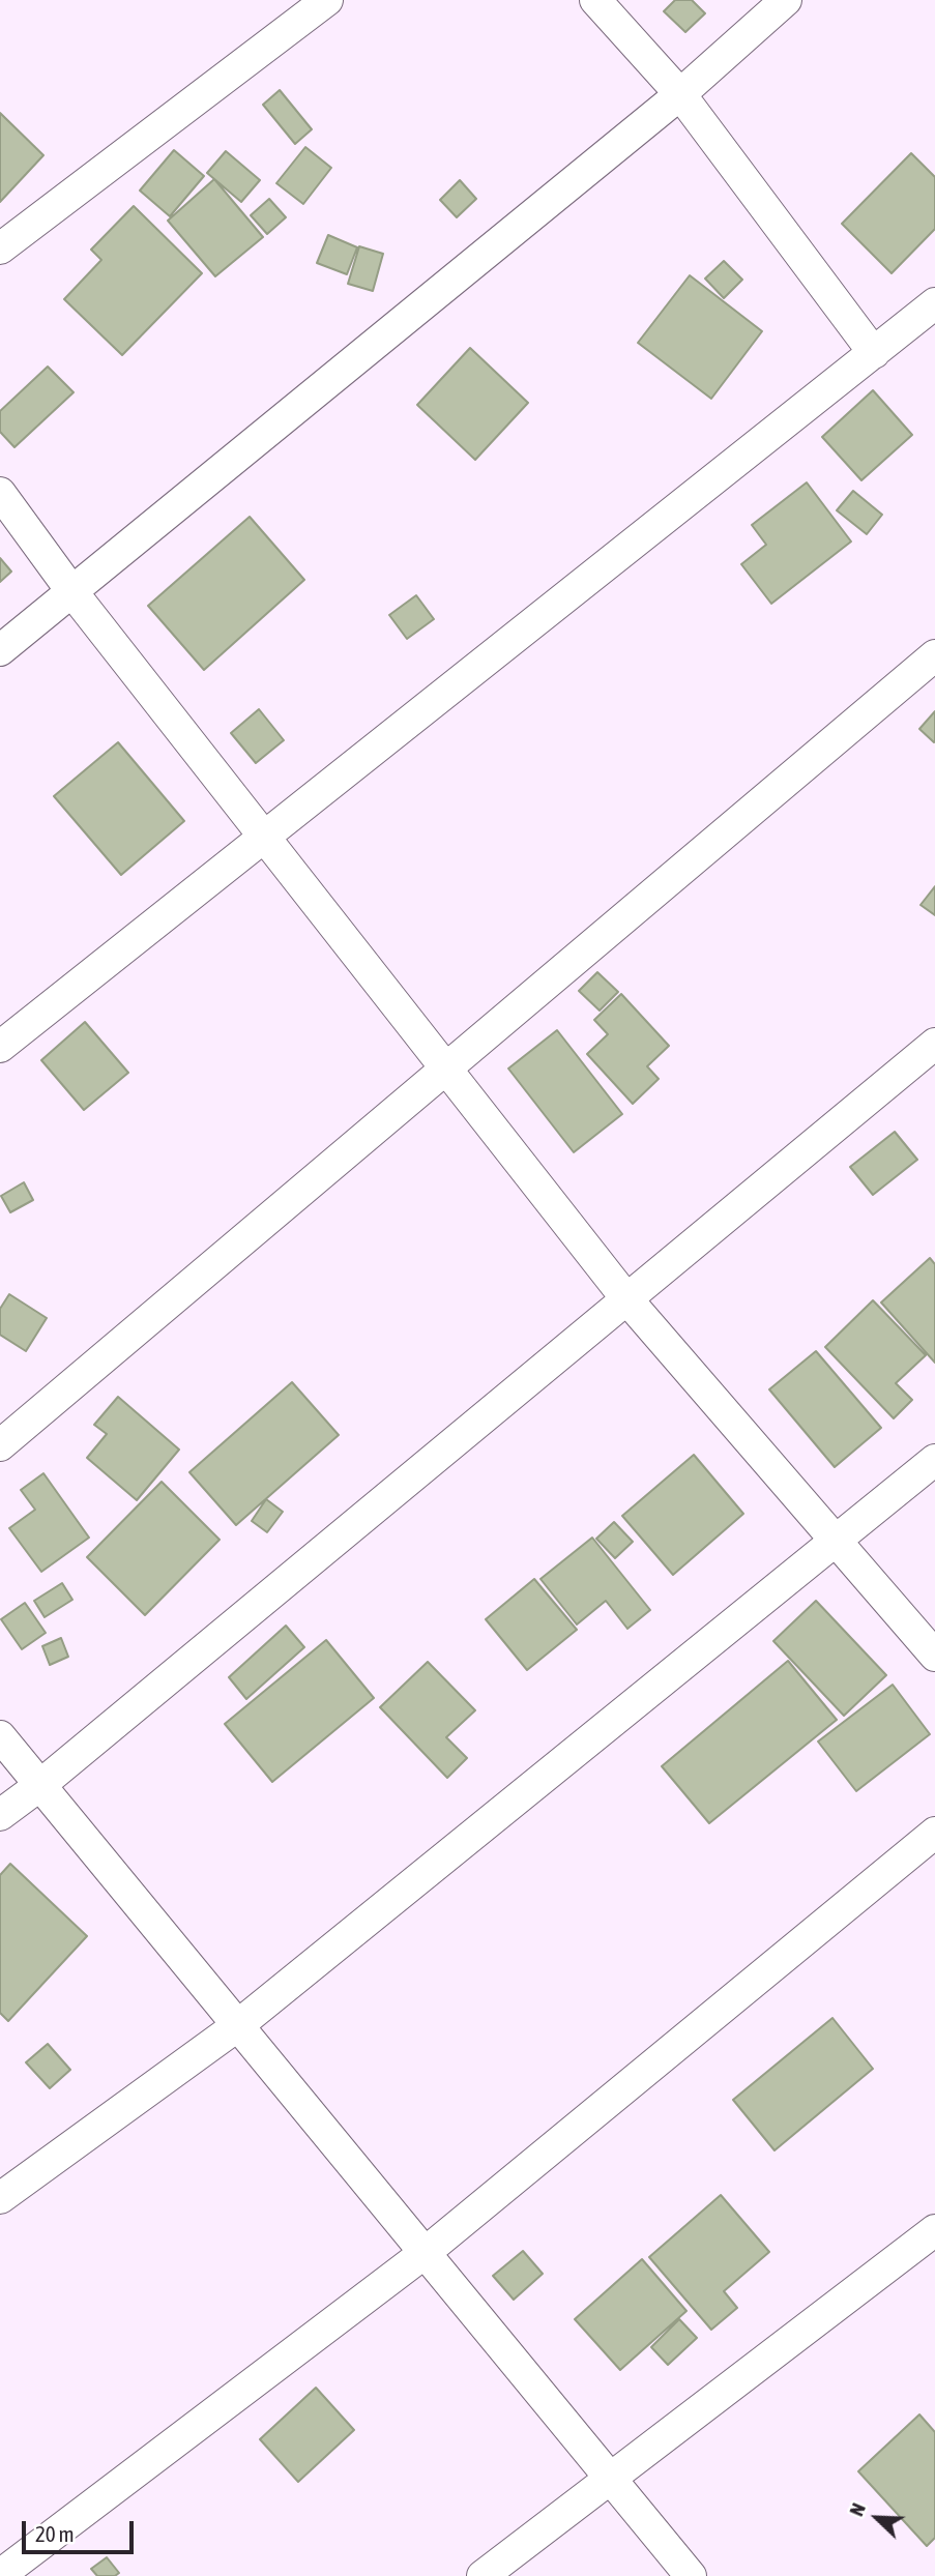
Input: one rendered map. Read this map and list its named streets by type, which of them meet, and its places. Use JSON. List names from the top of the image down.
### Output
{
  "scale_bar": "20 m",
  "north": "top left"
}
